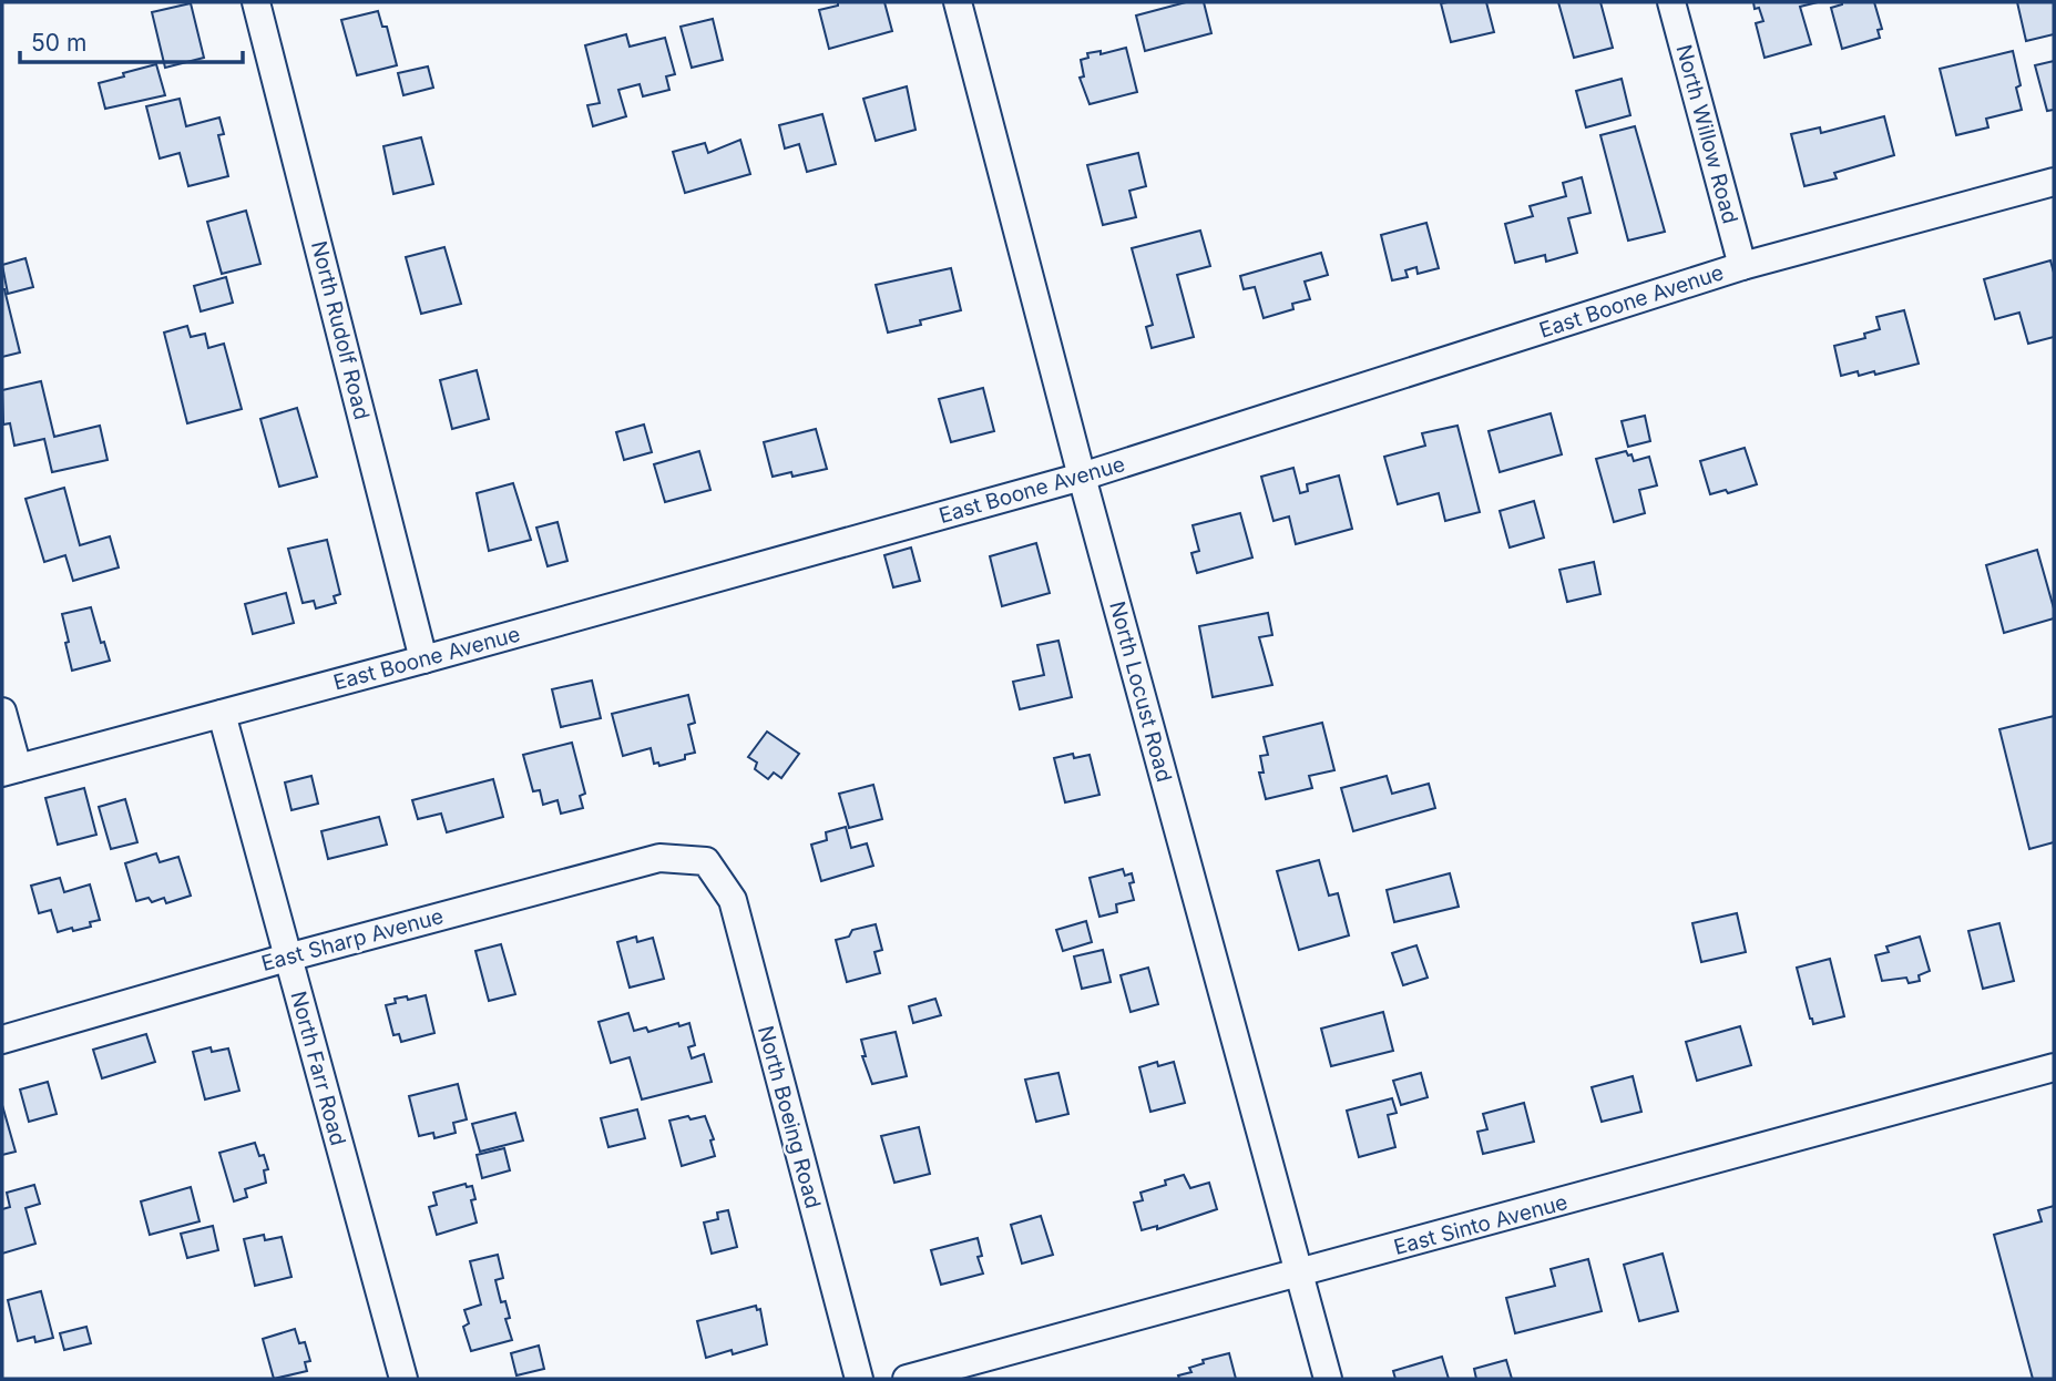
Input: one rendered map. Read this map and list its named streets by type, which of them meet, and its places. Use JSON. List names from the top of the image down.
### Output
{
  "streets": {
    "street": [
      "North Willow Road",
      "East Boone Avenue",
      "North Rudolf Road",
      "North Locust Road",
      "East Sharp Avenue",
      "North Farr Road",
      "North Boeing Road",
      "East Sinto Avenue"
    ]
  },
  "crossings": [
    ["North Willow Road", "East Boone Avenue"],
    ["East Boone Avenue", "North Rudolf Road"],
    ["East Boone Avenue", "North Locust Road"],
    ["East Boone Avenue", "North Farr Road"],
    ["North Locust Road", "East Sinto Avenue"],
    ["East Sharp Avenue", "North Farr Road"],
    ["East Sharp Avenue", "North Boeing Road"]
  ],
  "scale_bar": "50 m"
}
